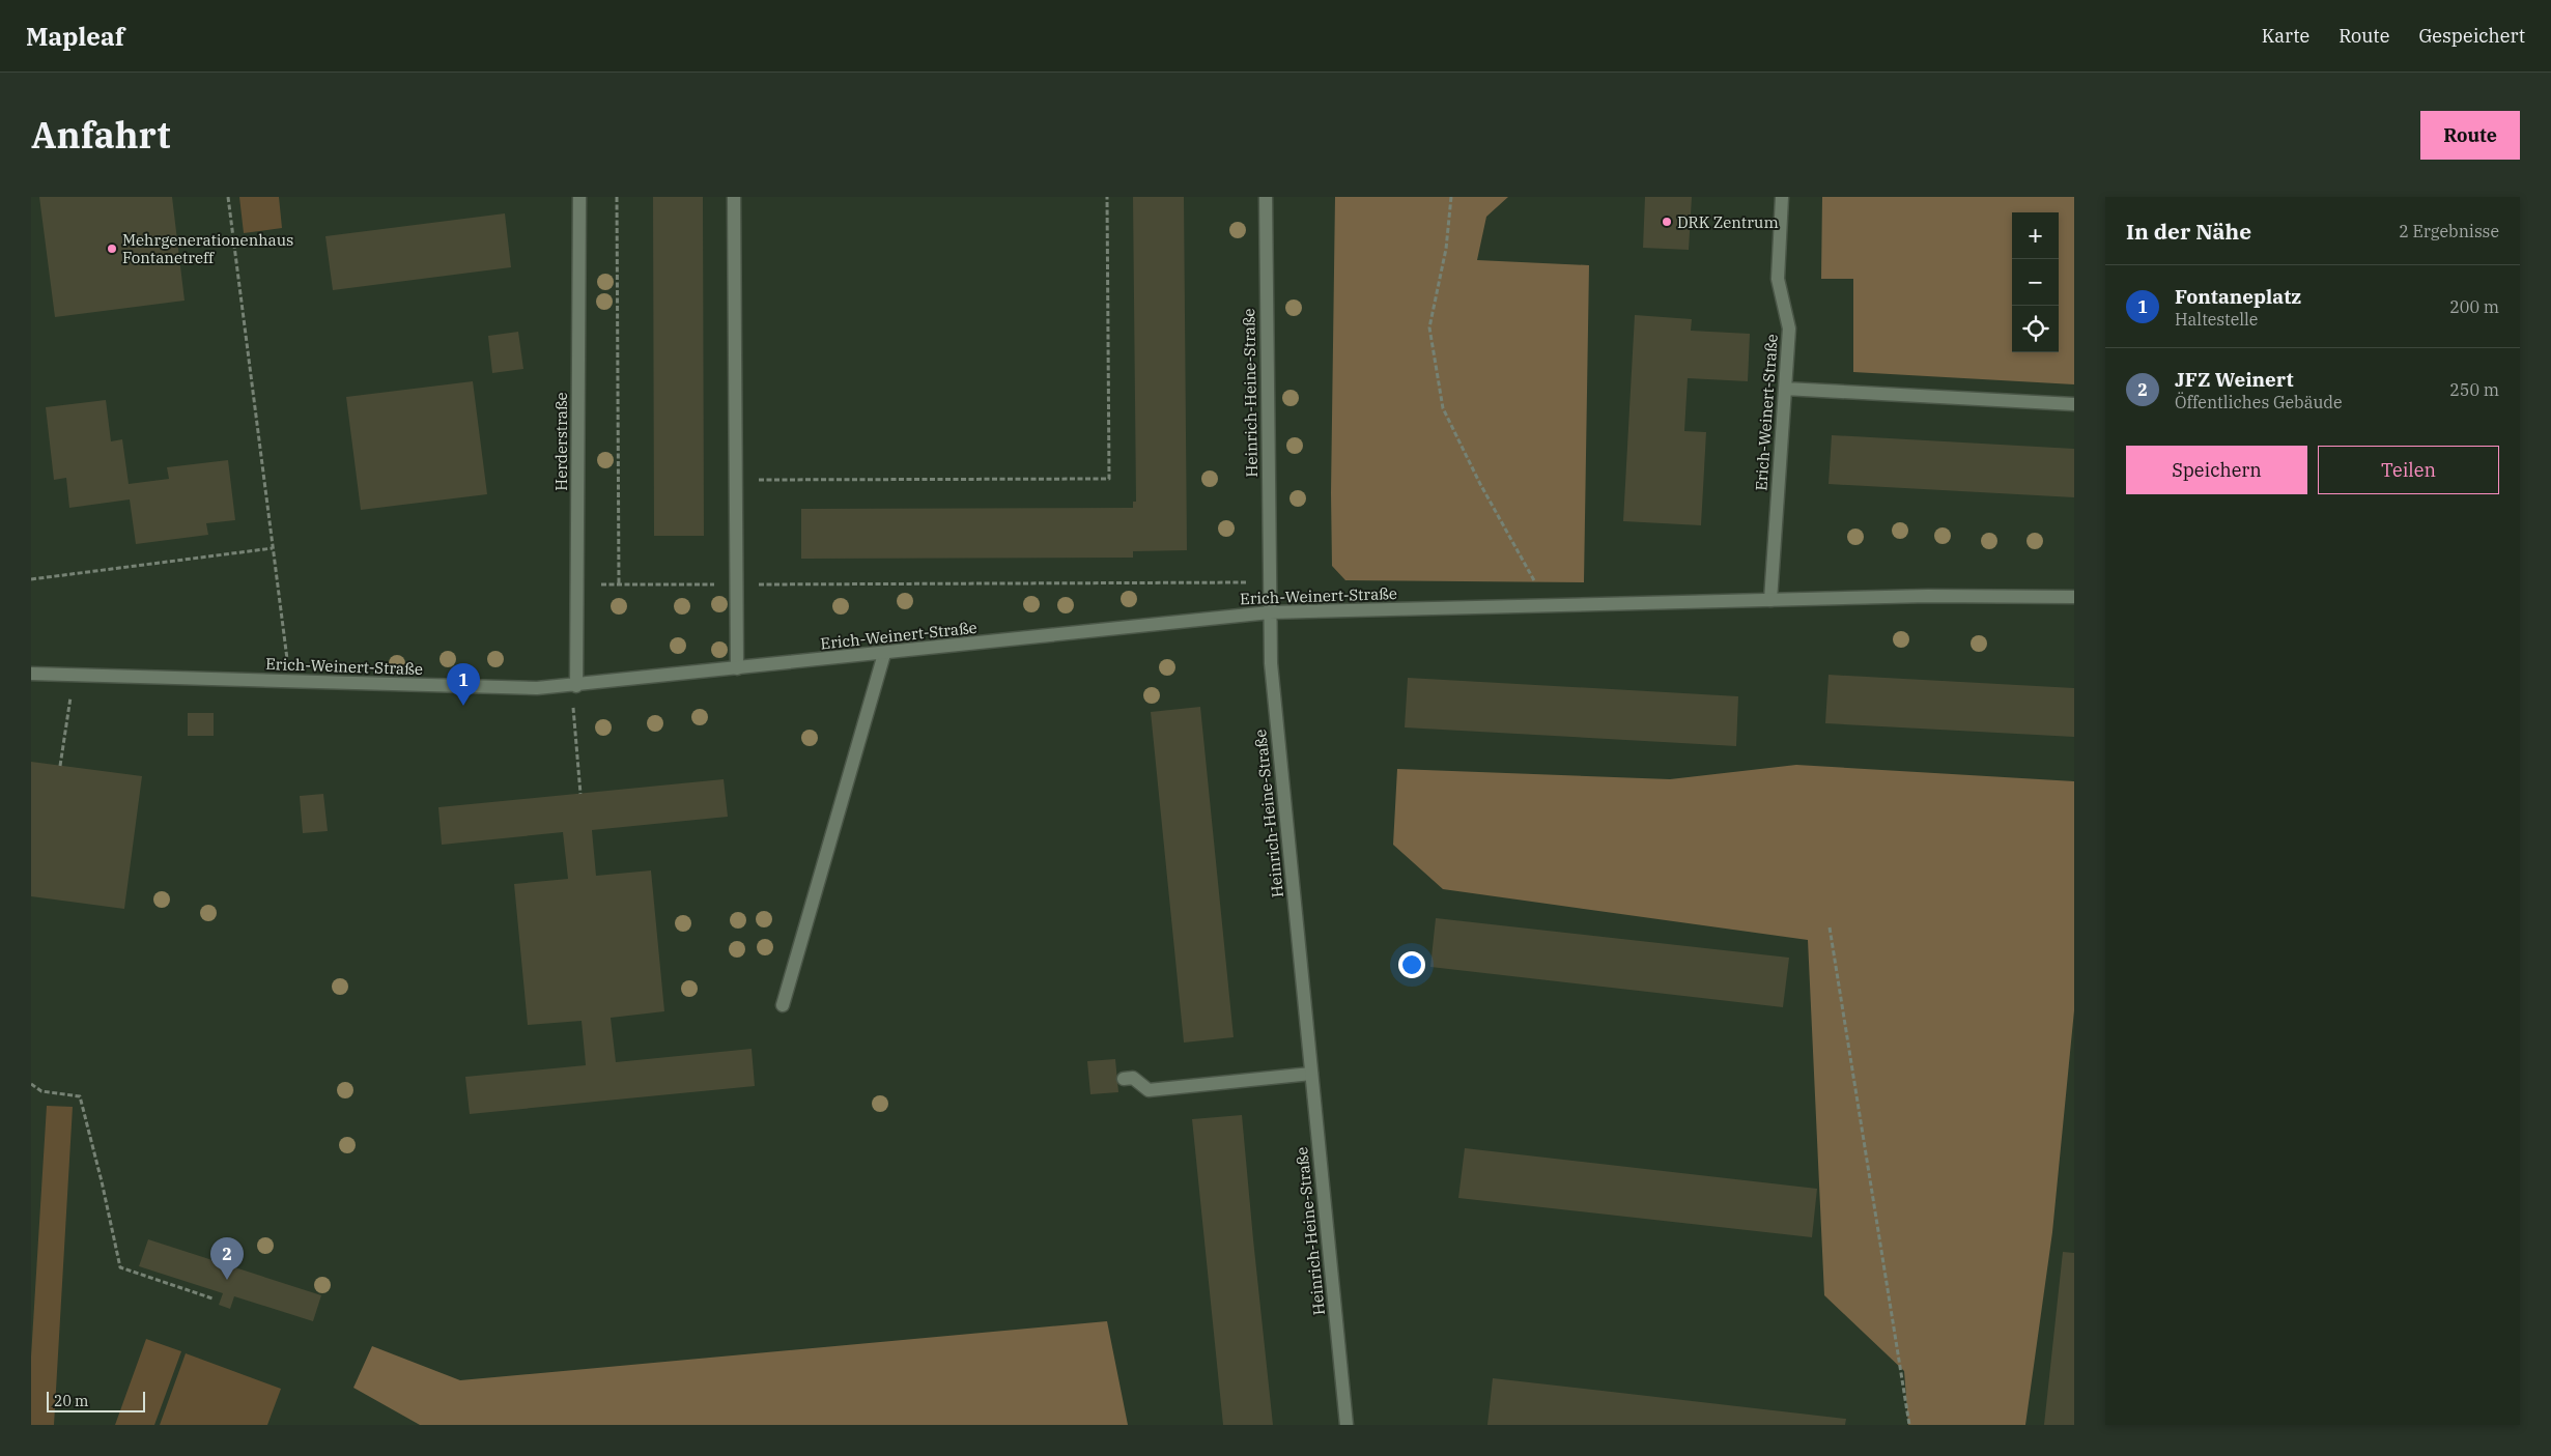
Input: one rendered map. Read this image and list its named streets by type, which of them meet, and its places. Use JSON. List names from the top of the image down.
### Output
{
  "streets": {
    "street": ["Heinrich-Heine-Straße", "Erich-Weinert-Straße", "Herderstraße"]
  },
  "crossings": [
    ["Heinrich-Heine-Straße", "Erich-Weinert-Straße"],
    ["Erich-Weinert-Straße", "Herderstraße"]
  ],
  "places": ["DRK Zentrum", "Mehrgenerationenhaus Fontanetreff"],
  "scale_bar": "20 m",
  "page": {
    "header": "Mapleaf",
    "nav": ["Karte", "Route", "Gespeichert"],
    "title": "Anfahrt",
    "buttons": [
      "Route",
      ["Speichern", "Teilen"]
    ],
    "heading": ["In der Nähe", "2 Ergebnisse"],
    "map_buttons": ["+", "−"],
    "list": [
      {
        "mark": "1",
        "name": "Fontaneplatz",
        "note": "Haltestelle",
        "value": "200 m"
      },
      {
        "mark": "2",
        "name": "JFZ Weinert",
        "note": "Öffentliches Gebäude",
        "value": "250 m"
      }
    ],
    "pins": ["1", "2"],
    "scale": "20 m"
  }
}
